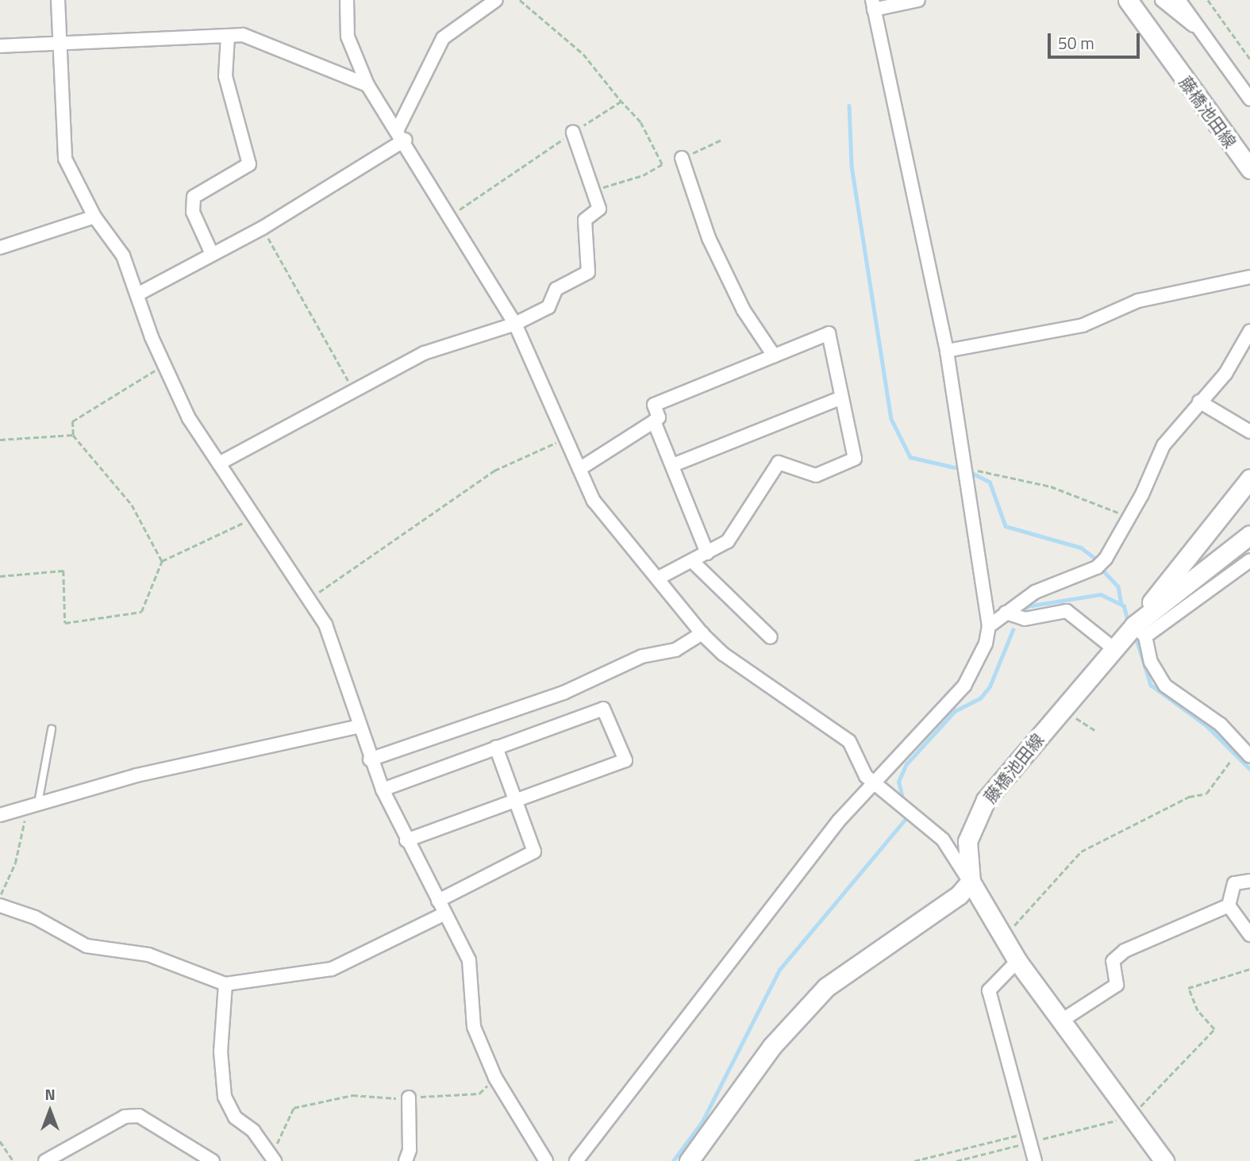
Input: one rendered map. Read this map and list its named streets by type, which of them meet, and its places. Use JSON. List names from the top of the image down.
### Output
{
  "streets": {
    "main road": ["藤橋池田線"]
  },
  "scale_bar": "50 m",
  "north": "top"
}
